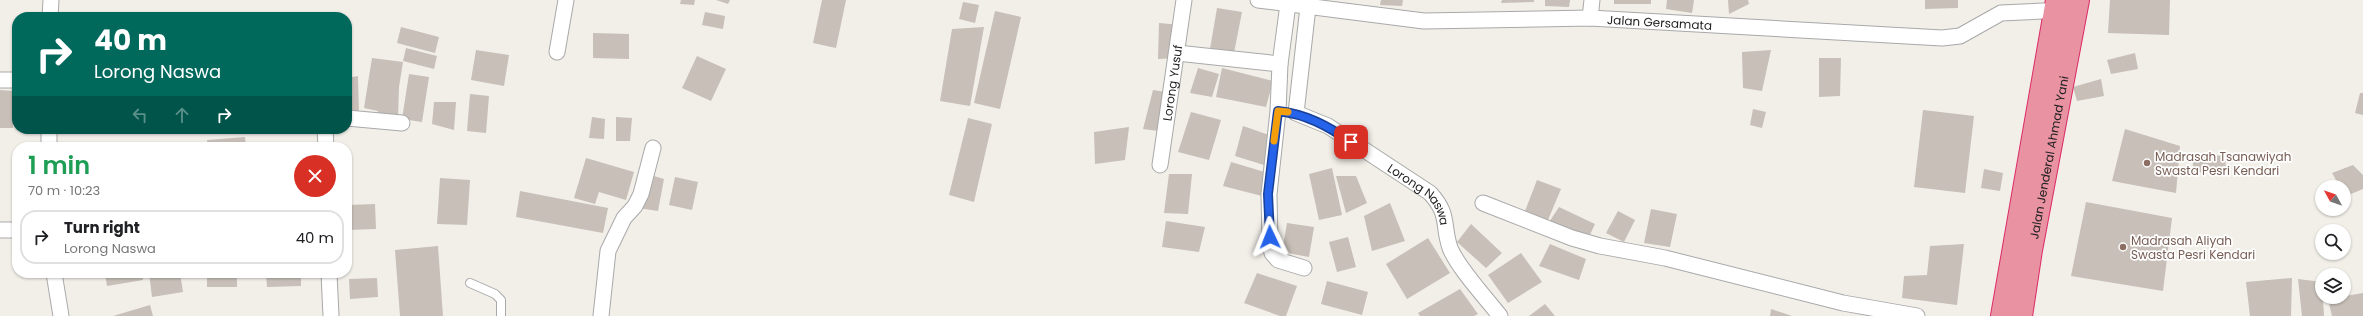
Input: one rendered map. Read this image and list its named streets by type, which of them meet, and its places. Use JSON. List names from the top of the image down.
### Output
{
  "streets": {
    "highway": ["Jalan Jenderal Ahmad Yani"],
    "street": ["Jalan Gersamata", "Lorong Yusuf", "Lorong Naswa"]
  },
  "crossings": [
    ["Jalan Gersamata", "Jalan Jenderal Ahmad Yani"]
  ],
  "places": ["Madrasah Tsanawiyah Swasta Pesri Kendari", "Madrasah Aliyah Swasta Pesri Kendari"],
  "north": "top left",
  "page": {
    "turn": ["40 m", "Lorong Naswa"],
    "heading": ["1 min", "70 m · 10:23"],
    "list": [
      {
        "name": "Turn right",
        "note": "Lorong Naswa",
        "value": "40 m"
      }
    ]
  }
}
